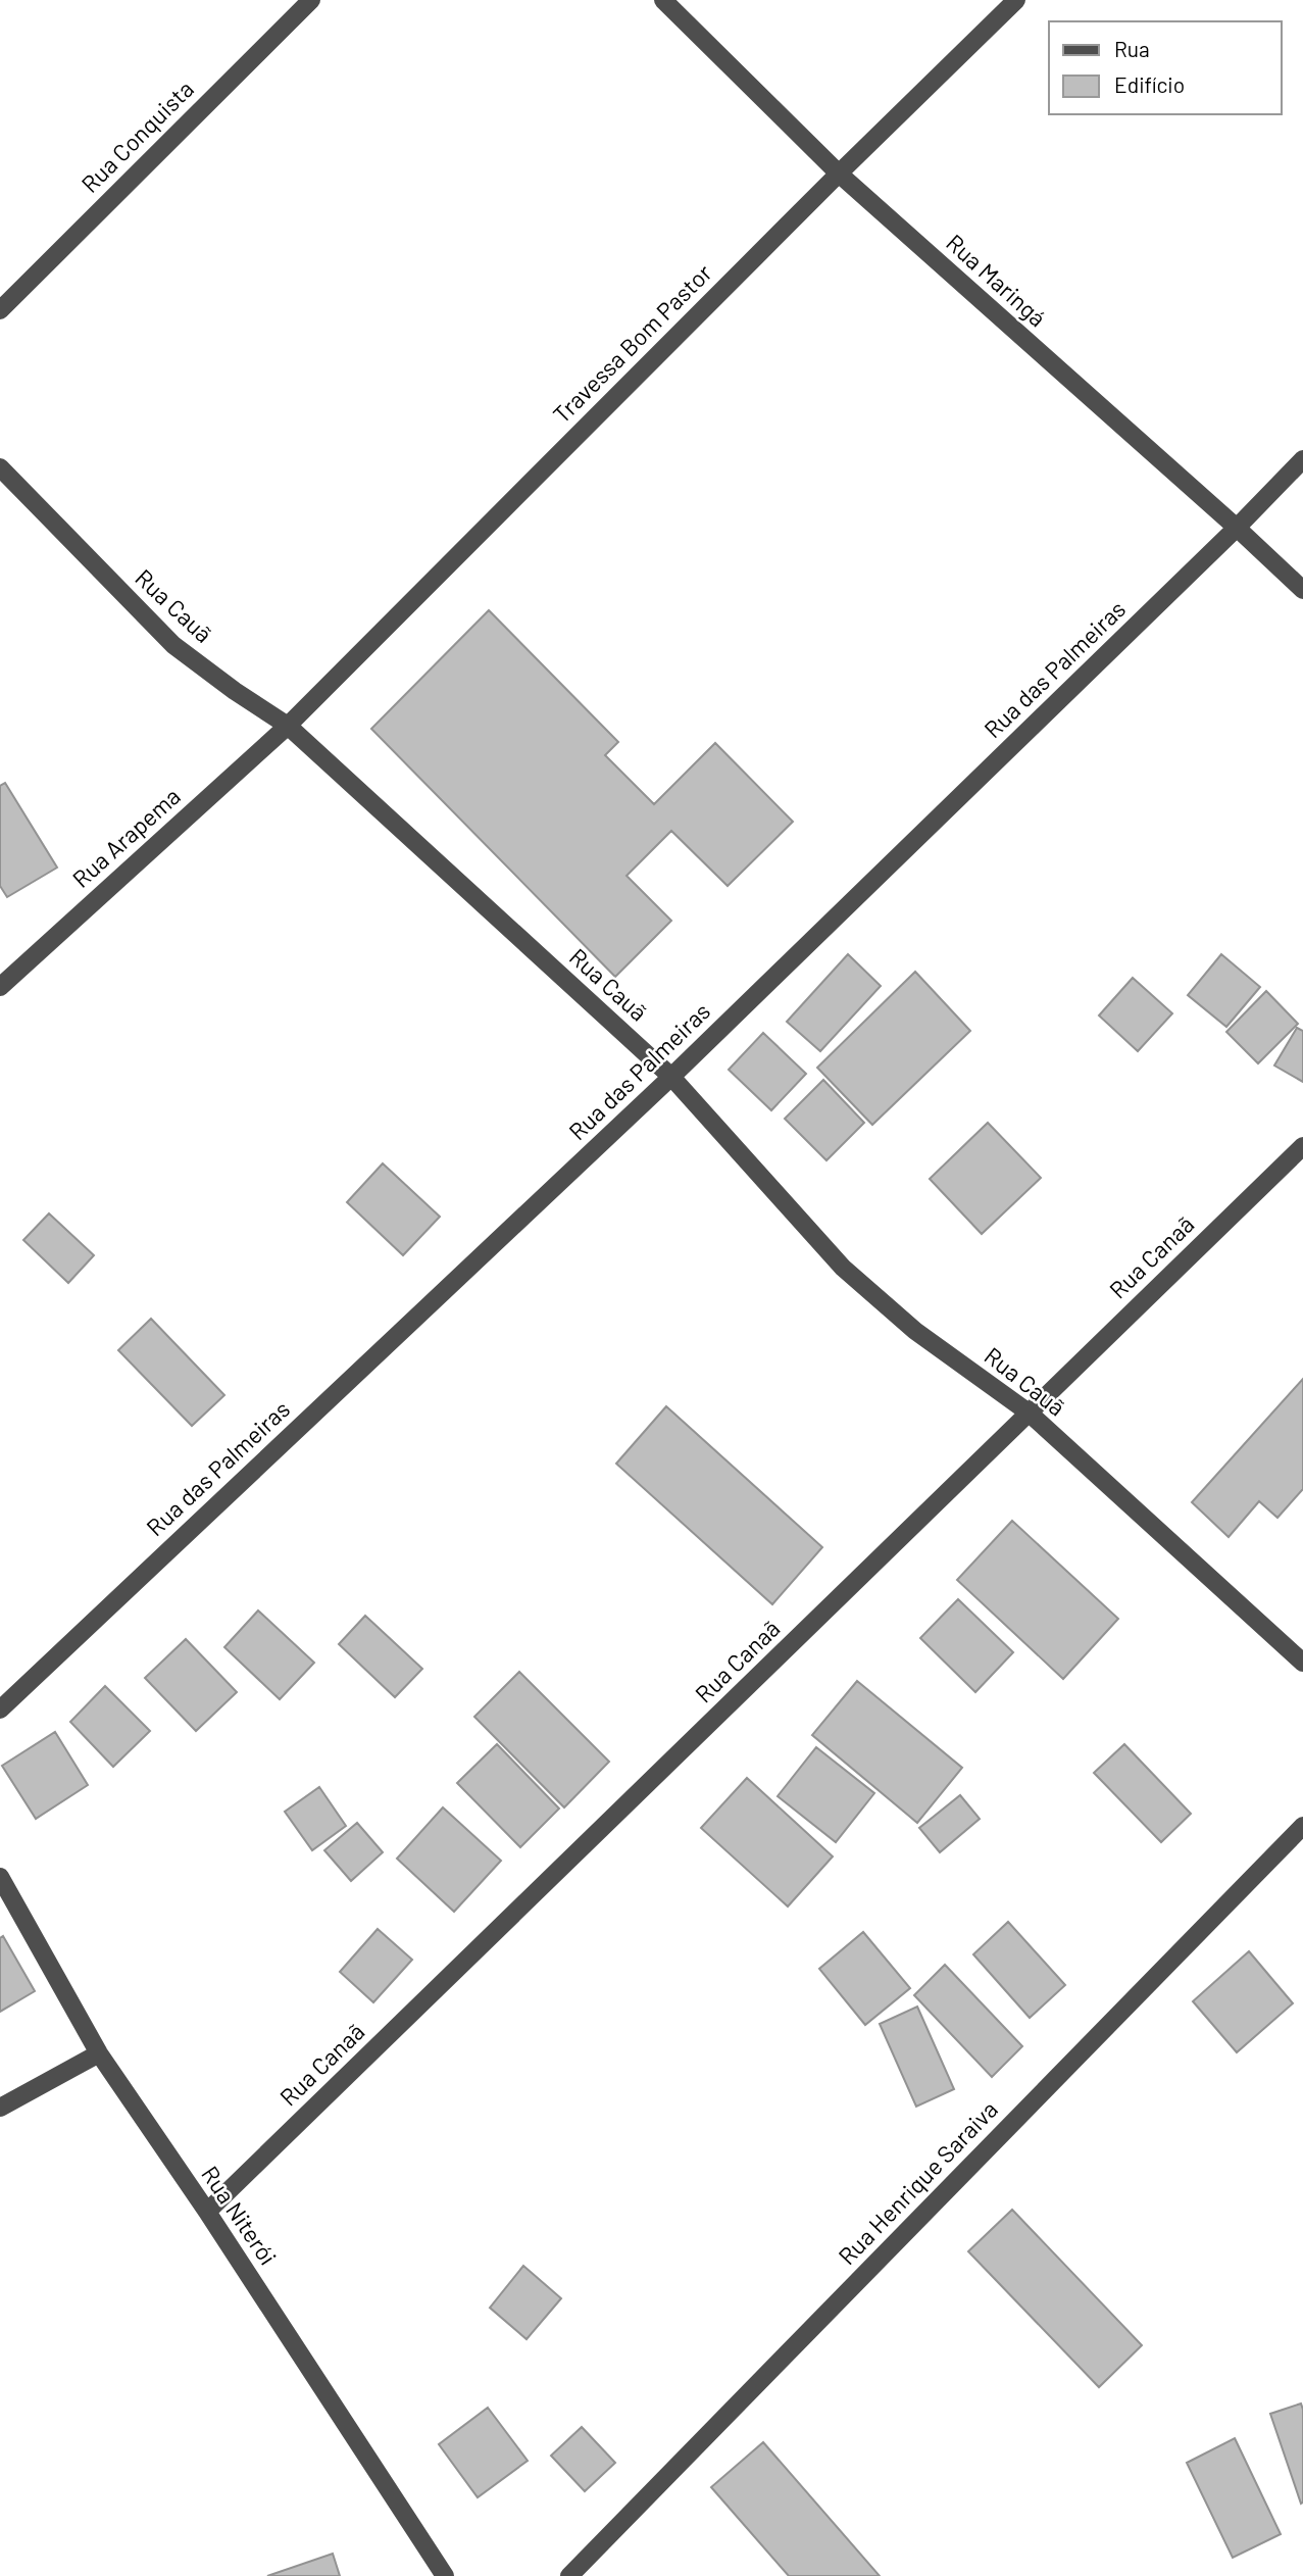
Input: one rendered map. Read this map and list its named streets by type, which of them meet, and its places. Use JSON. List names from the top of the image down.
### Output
{
  "streets": {
    "street": [
      "Rua Conquista",
      "Rua Maringá",
      "Travessa Bom Pastor",
      "Rua Cauã",
      "Rua das Palmeiras",
      "Rua Arapema",
      "Rua Canaã",
      "Rua Henrique Saraiva",
      "Rua Niterói"
    ]
  },
  "crossings": [
    ["Rua Maringá", "Travessa Bom Pastor"],
    ["Rua Maringá", "Rua das Palmeiras"],
    ["Travessa Bom Pastor", "Rua Cauã"],
    ["Travessa Bom Pastor", "Rua Arapema"],
    ["Rua Cauã", "Rua das Palmeiras"],
    ["Rua Cauã", "Rua Arapema"],
    ["Rua Cauã", "Rua Canaã"],
    ["Rua Canaã", "Rua Niterói"]
  ],
  "legend": ["Rua", "Edifício"]
}
